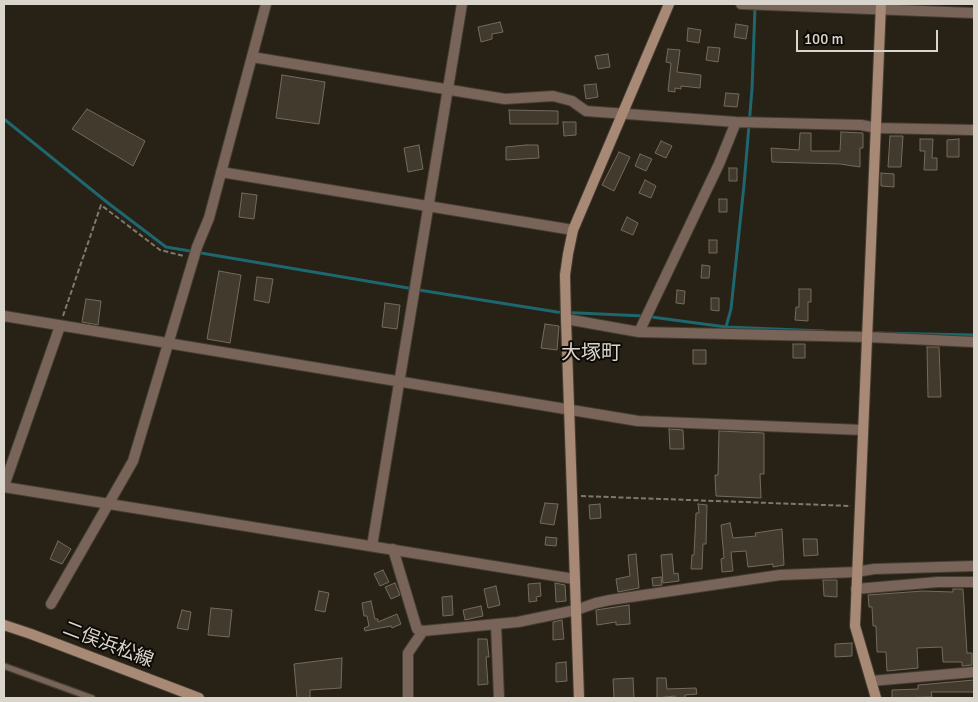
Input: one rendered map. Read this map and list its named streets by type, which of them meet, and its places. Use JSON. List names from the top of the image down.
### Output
{
  "streets": {
    "street": ["二俣浜松線"]
  },
  "districts": ["大塚町"],
  "scale_bar": "100 m"
}
